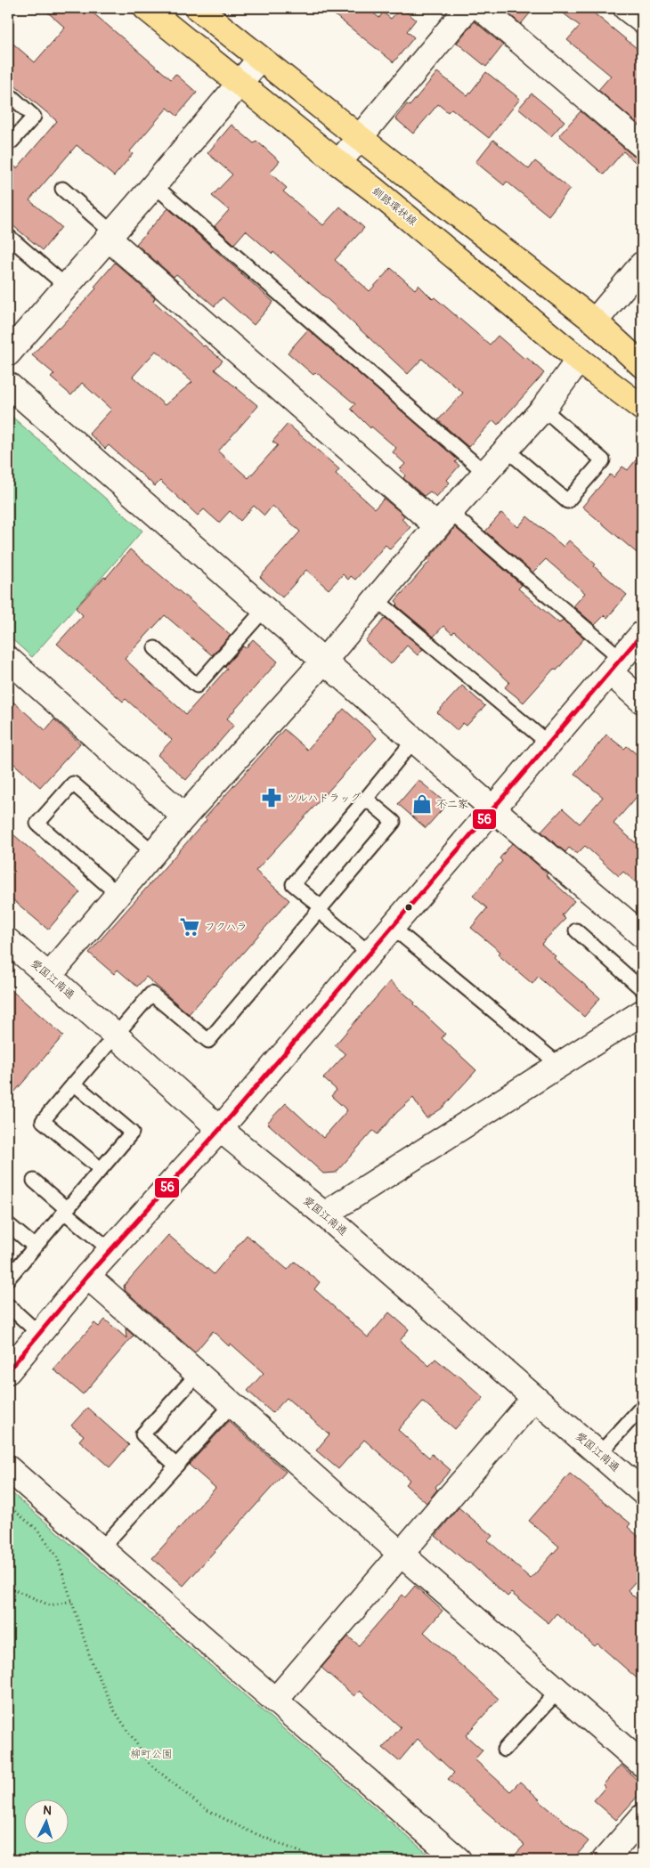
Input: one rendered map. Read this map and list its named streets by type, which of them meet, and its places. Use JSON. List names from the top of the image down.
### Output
{
  "streets": {
    "main road": ["釧路環状線"],
    "street": ["愛国江南通"]
  },
  "parks": ["柳町公園"],
  "places": {
    "pharmacy": ["ツルハドラッグ"],
    "shop": ["不二家"],
    "supermarket": ["フクハラ"]
  },
  "lines": ["transit line 56"],
  "north": "top"
}
